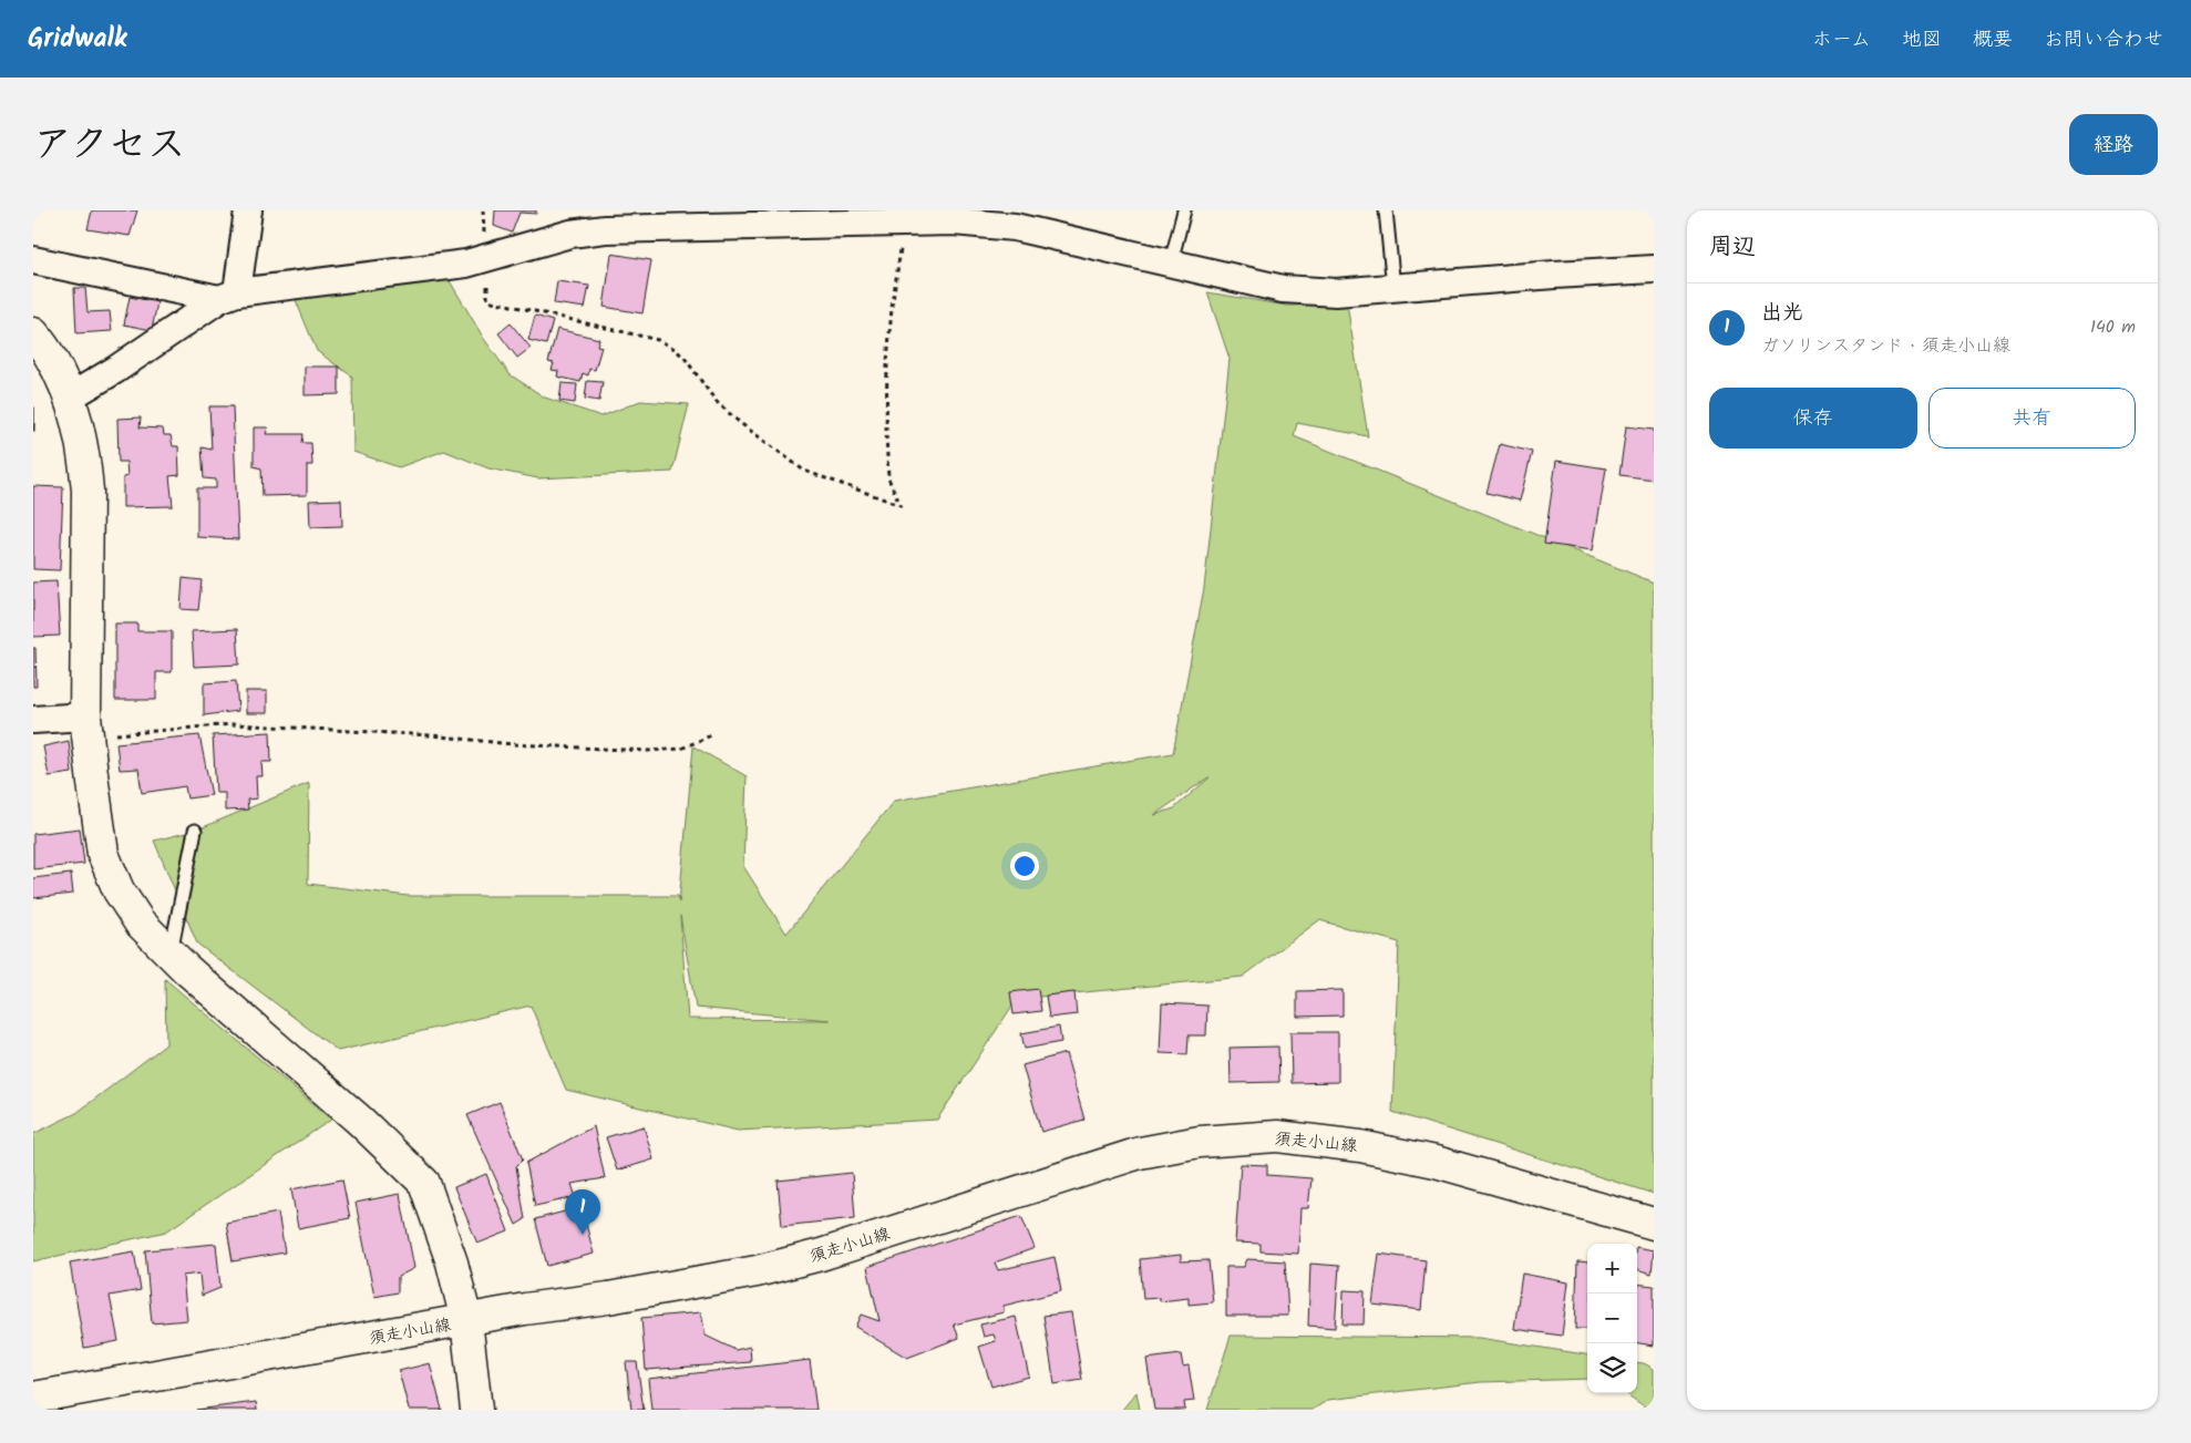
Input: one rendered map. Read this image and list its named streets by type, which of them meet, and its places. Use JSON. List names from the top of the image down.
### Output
{
  "streets": {
    "main road": ["須走小山線"]
  },
  "page": {
    "header": "Gridwalk",
    "nav": [
      "ホーム",
      "地図",
      "概要",
      "お問い合わせ"
    ],
    "title": "アクセス",
    "buttons": [
      "経路",
      ["保存", "共有"]
    ],
    "heading": "周辺",
    "list": [
      {
        "mark": "1",
        "name": "出光",
        "note": "ガソリンスタンド · 須走小山線",
        "value": "140 m"
      }
    ],
    "pins": "1",
    "map_buttons": ["+", "−"]
  }
}
